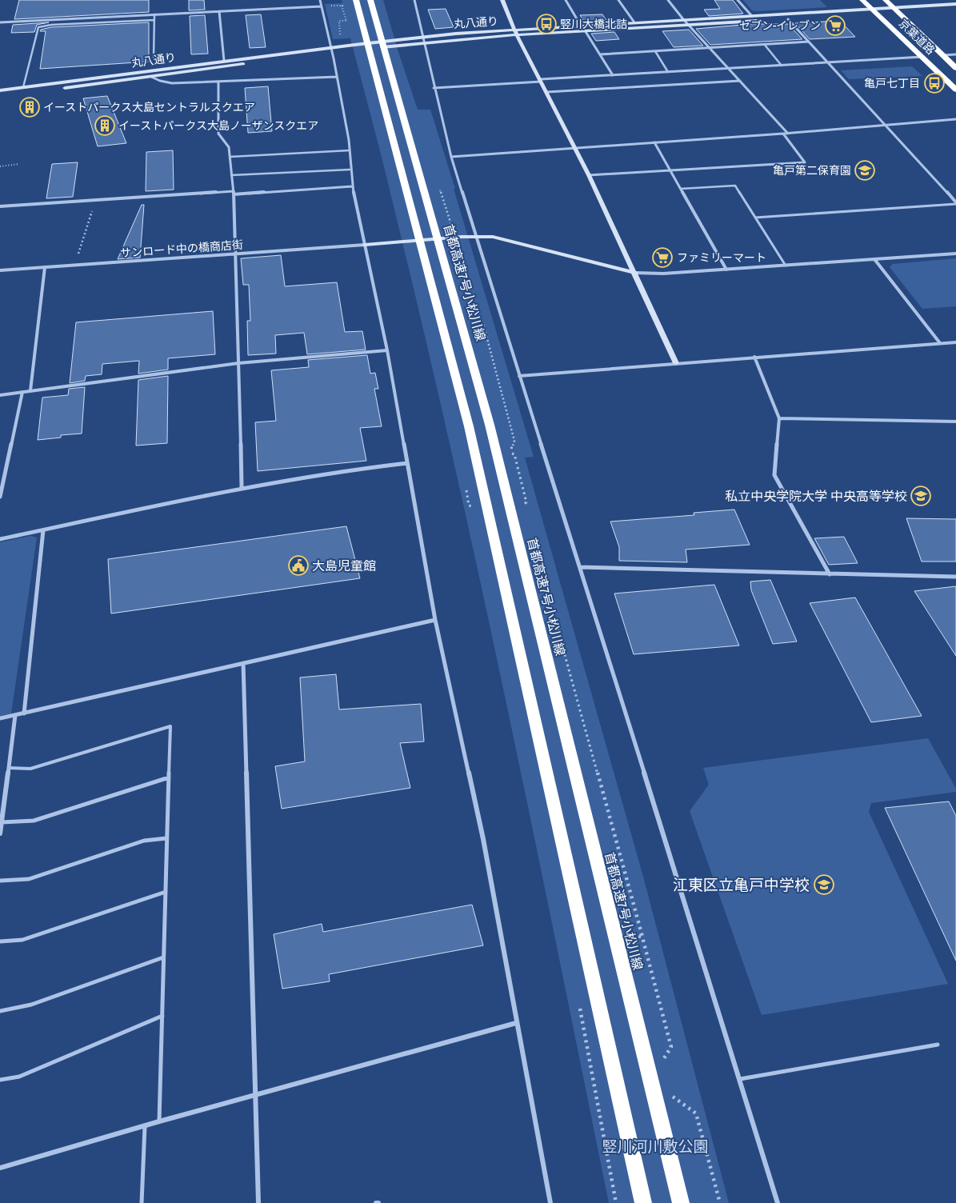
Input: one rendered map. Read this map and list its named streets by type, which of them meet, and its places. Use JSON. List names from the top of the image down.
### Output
{
  "streets": {
    "highway": ["京葉道路", "首都高速7号小松川線"],
    "main road": ["丸八通り"],
    "street": ["サンロード中の橋商店街"]
  },
  "crossings": [
    ["丸八通り", "京葉道路"]
  ],
  "parks": ["竪川河川敷公園"],
  "places": {
    "bus stop": ["竪川大橋北詰", "亀戸七丁目"],
    "supermarket": ["セブン-イレブン", "ファミリーマート"],
    "building": ["イーストパークス大島セントラルスクエア", "イーストパークス大島ノーザンスクエア"],
    "school or university": ["亀戸第二保育園", "私立中央学院大学 中央高等学校", "江東区立亀戸中学校"],
    "public building": ["大島児童館"]
  }
}
